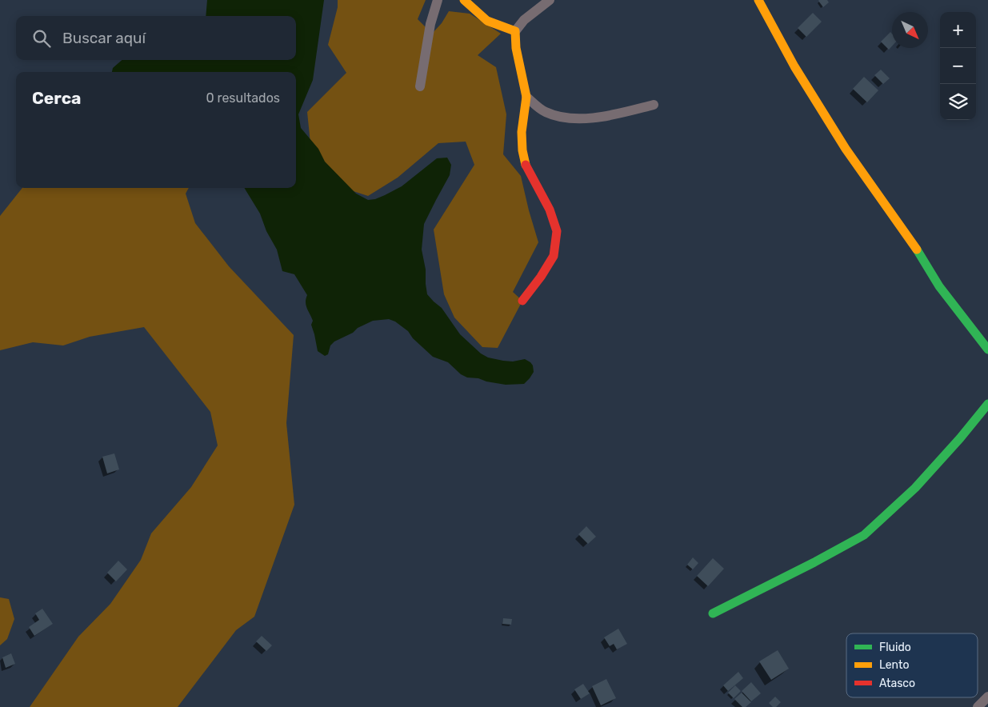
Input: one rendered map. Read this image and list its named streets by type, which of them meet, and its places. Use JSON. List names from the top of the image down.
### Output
{
  "legend": ["Fluido", "Lento", "Atasco"],
  "north": "bottom right",
  "page": {
    "map_buttons": ["+", "−"],
    "search": "Buscar aquí",
    "heading": ["Cerca", "0 resultados"]
  }
}
